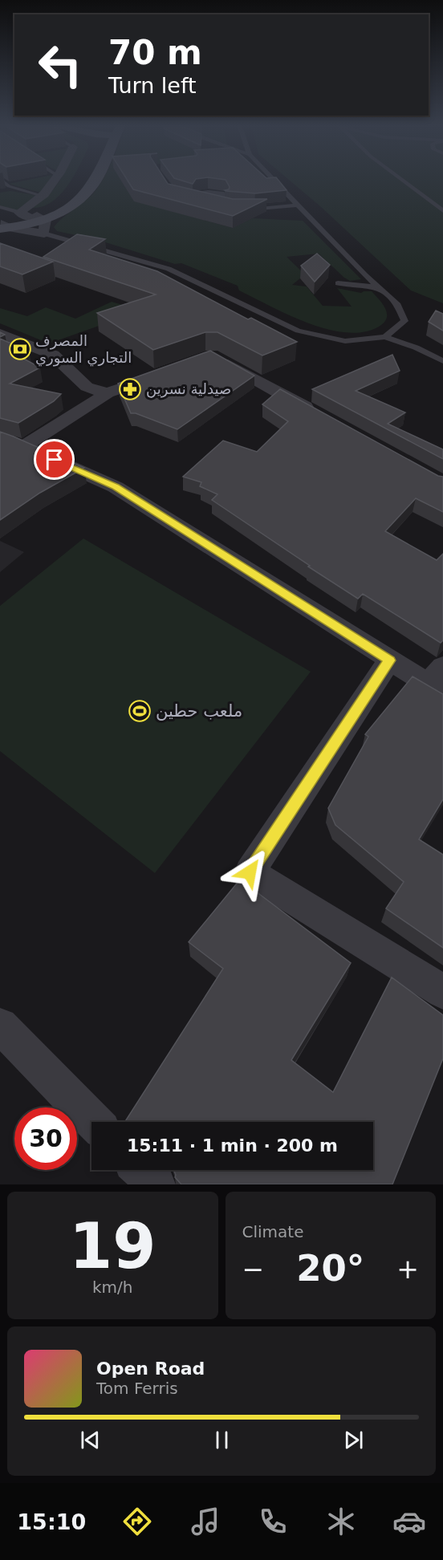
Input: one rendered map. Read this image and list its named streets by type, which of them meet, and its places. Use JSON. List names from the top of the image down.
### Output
{
  "places": {
    "bank": ["المصرف التجاري السوري"],
    "pharmacy": ["صيدلية نسرين"],
    "sports": ["ملعب حطين"]
  },
  "page": {
    "turn": ["70 m", "Turn left"],
    "limit": "30",
    "trip": "15:11 · 1 min · 200 m",
    "tile": [
      ["19", "km/h"],
      "Climate"
    ],
    "heat": ["−", "20°", "+"],
    "song": ["Open Road", "Tom Ferris"],
    "tabs": "15:10"
  }
}
